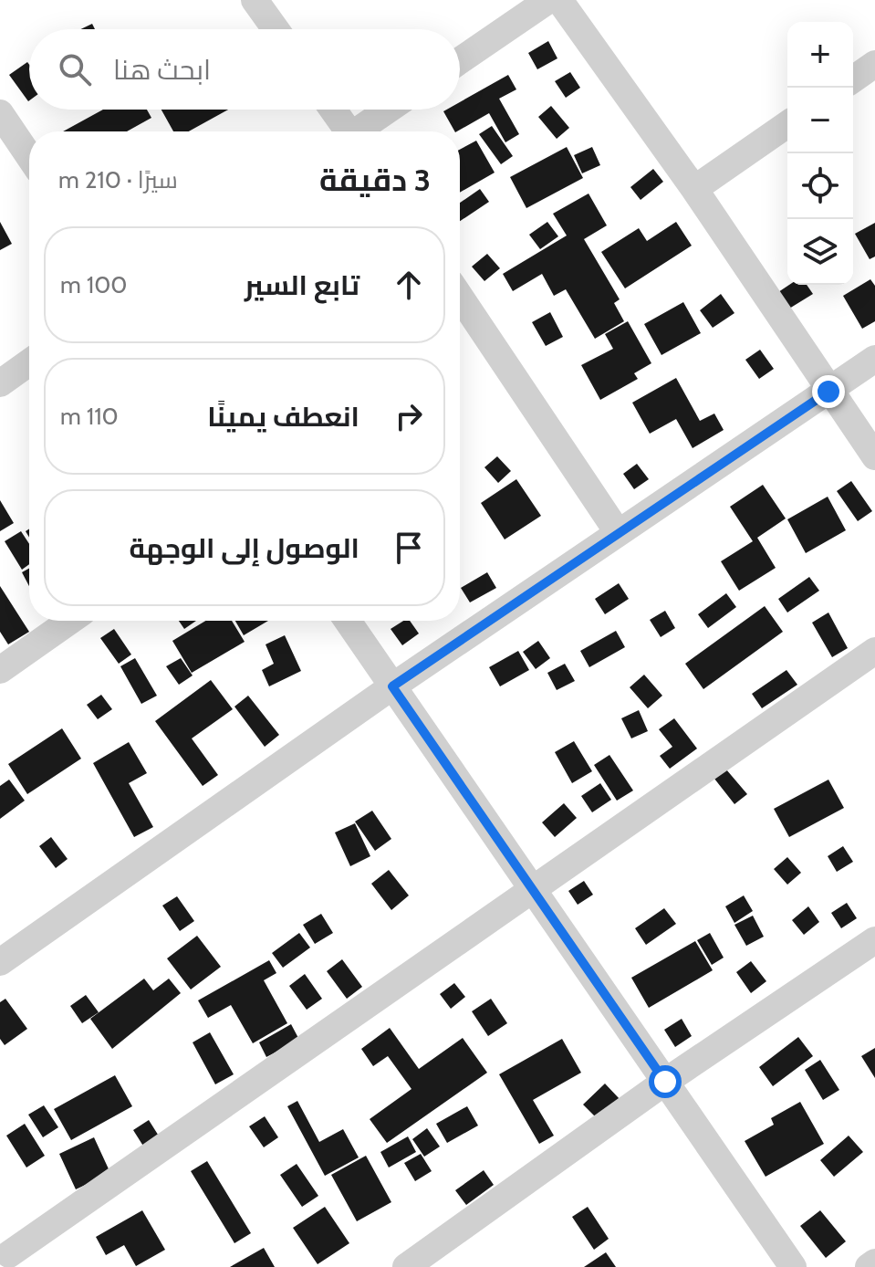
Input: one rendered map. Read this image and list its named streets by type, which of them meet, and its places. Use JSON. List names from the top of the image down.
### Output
{
  "page": {
    "map_buttons": ["+", "−"],
    "search": "ابحث هنا",
    "heading": ["3 دقيقة", "سيرًا · 210 m"],
    "list": [
      ["تابع السير", "100 m"],
      ["انعطف يمينًا", "110 m"],
      "الوصول إلى الوجهة"
    ]
  }
}
